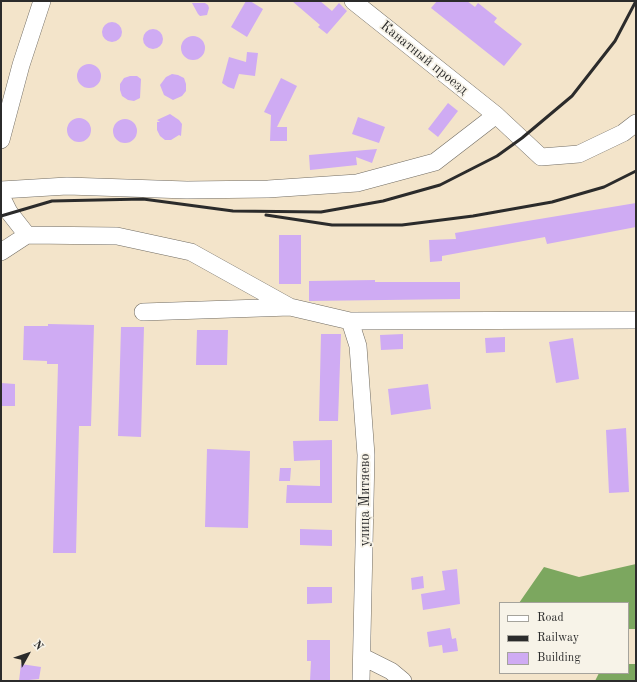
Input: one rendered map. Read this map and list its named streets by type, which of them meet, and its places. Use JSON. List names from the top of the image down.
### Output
{
  "streets": {
    "street": ["Канатный проезд", "улица Митяево"]
  },
  "legend": ["Road", "Railway", "Building"],
  "north": "top right"
}
